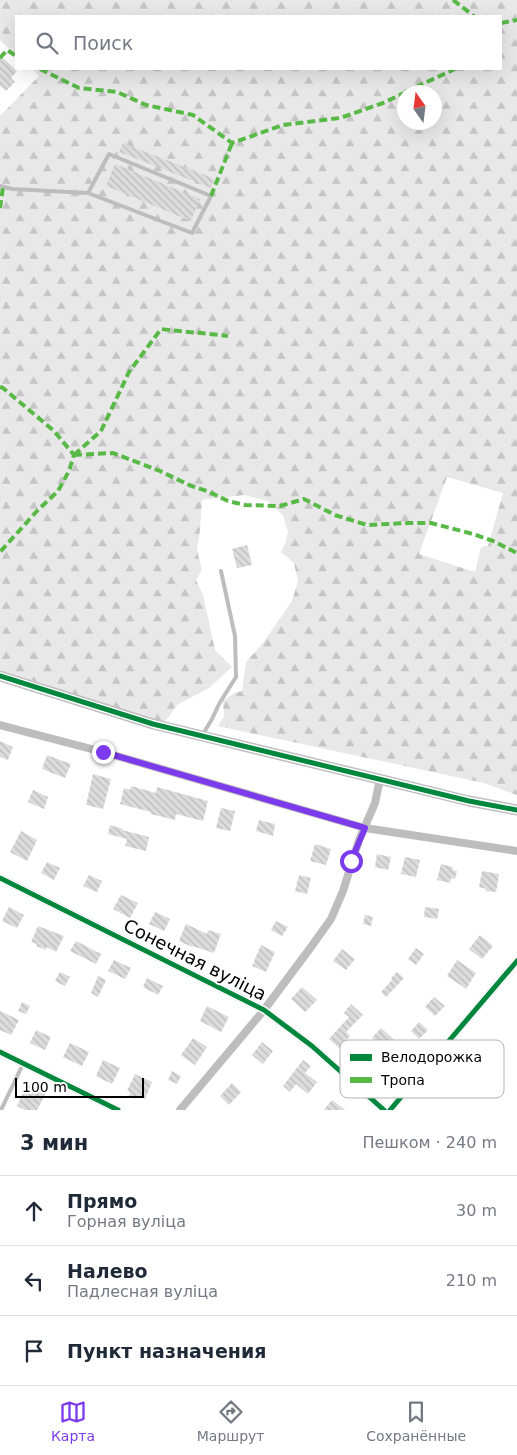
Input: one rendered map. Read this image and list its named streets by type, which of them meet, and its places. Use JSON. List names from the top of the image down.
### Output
{
  "streets": {
    "street": ["Сонечная вуліца"]
  },
  "legend": ["Велодорожка", "Тропа"],
  "scale_bar": "100 m",
  "north": "top",
  "page": {
    "search": "Поиск",
    "scale": "100 m",
    "heading": ["3 мин", "Пешком · 240 m"],
    "list": [
      ["Прямо", "Горная вуліца", "30 m"],
      ["Налево", "Падлесная вуліца", "210 m"],
      "Пункт назначения"
    ],
    "nav": ["Карта", "Маршрут", "Сохранённые"]
  }
}
